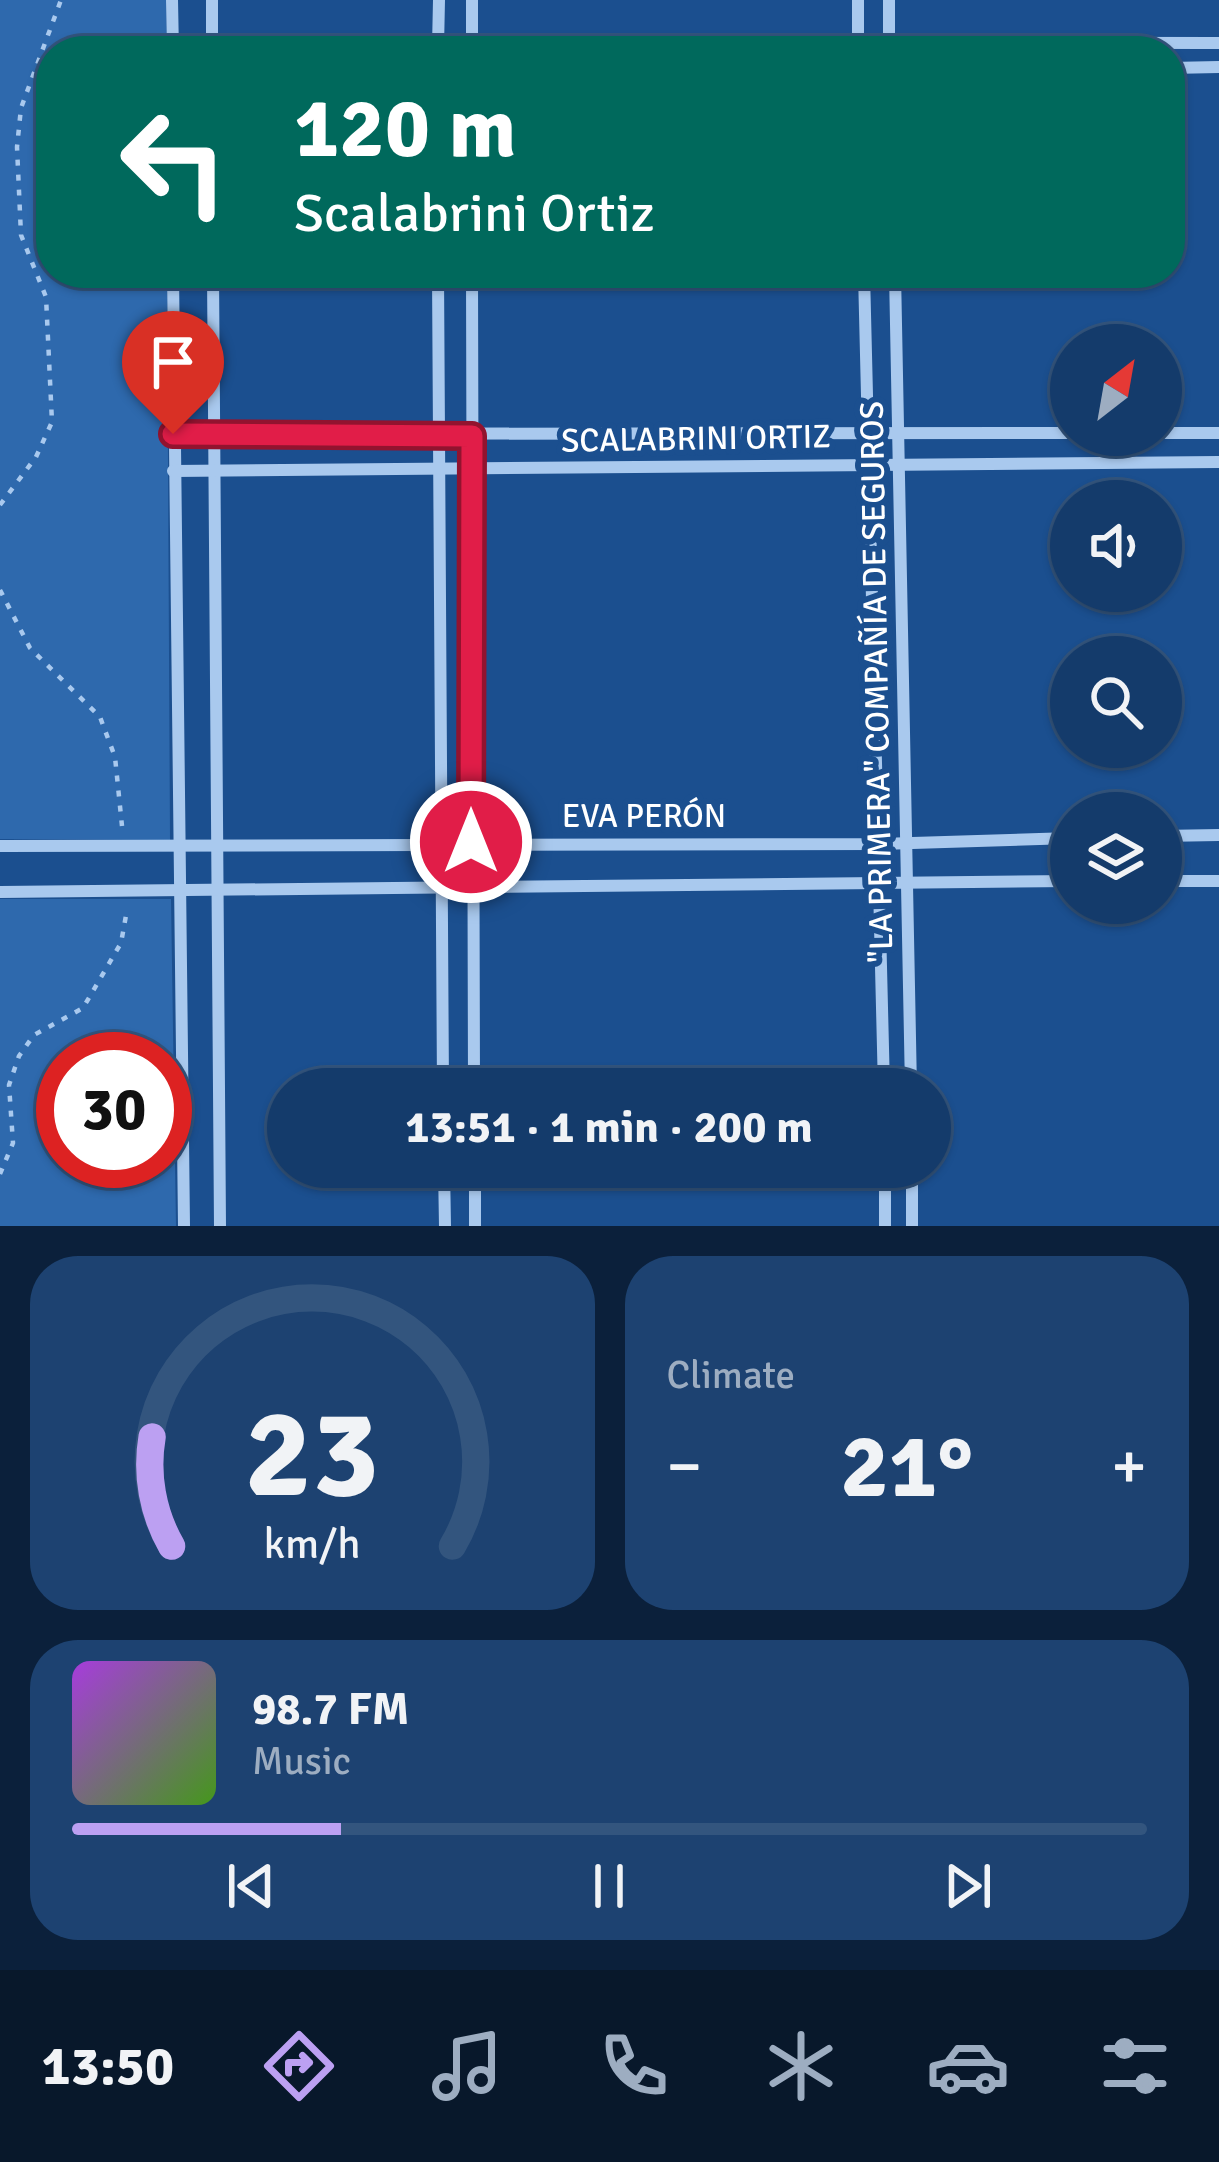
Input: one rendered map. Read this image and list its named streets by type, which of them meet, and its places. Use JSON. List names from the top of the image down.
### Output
{
  "streets": {
    "street": ["SCALABRINI ORTIZ", "\"LA PRIMERA\" COMPAÑÍA DE SEGUROS", "EVA PERÓN"]
  },
  "crossings": [
    ["SCALABRINI ORTIZ", "\"LA PRIMERA\" COMPAÑÍA DE SEGUROS"],
    ["\"LA PRIMERA\" COMPAÑÍA DE SEGUROS", "EVA PERÓN"]
  ],
  "north": "top right",
  "page": {
    "turn": ["120 m", "Scalabrini Ortiz"],
    "limit": "30",
    "trip": "13:51 · 1 min · 200 m",
    "tile": "Climate",
    "heat": ["−", "21°", "+"],
    "song": ["98.7 FM", "Music"],
    "tabs": "13:50",
    "gauge": ["23", "km/h"]
  }
}
